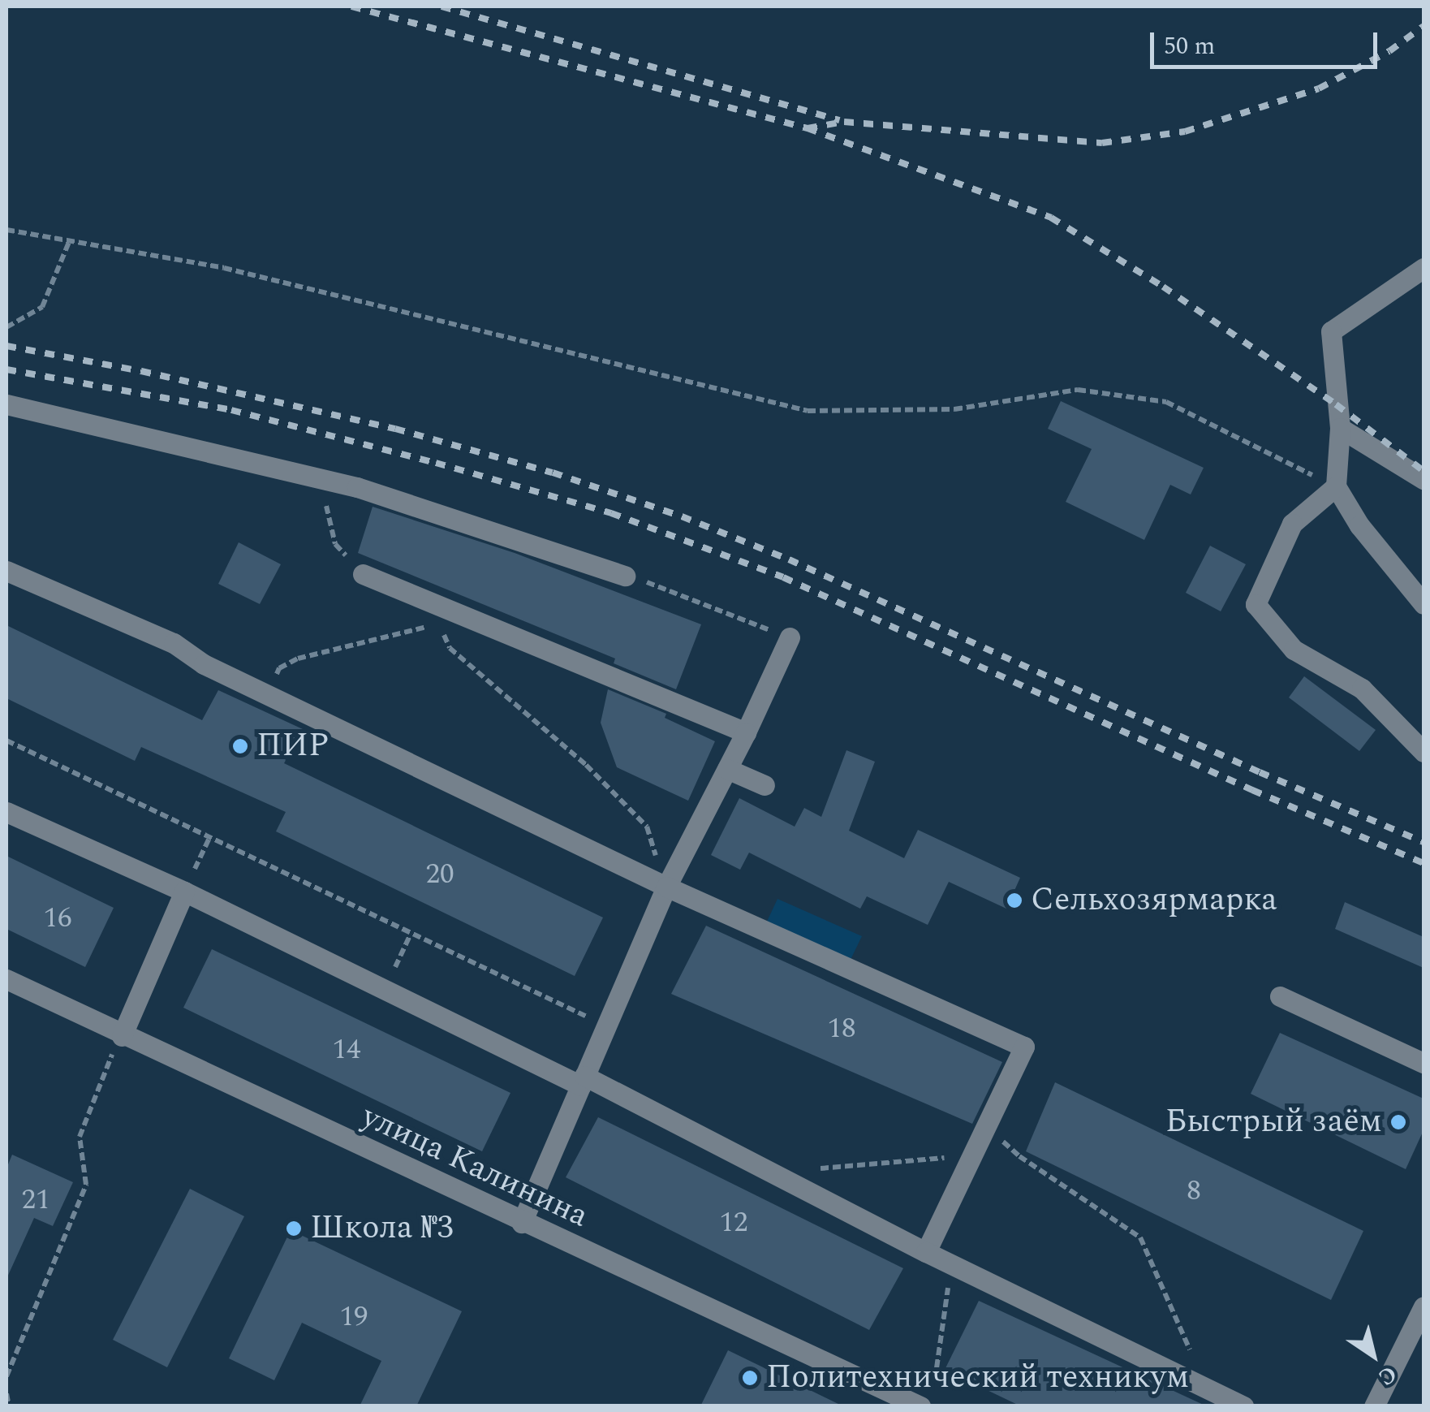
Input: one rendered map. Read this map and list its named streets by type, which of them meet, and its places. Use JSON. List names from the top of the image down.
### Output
{
  "streets": {
    "street": ["улица Калинина"]
  },
  "places": [
    "ПИР",
    "Сельхозярмарка",
    "Быстрый заём",
    "Школа №3",
    "Политехнический техникум"
  ],
  "house_numbers": [
    "20",
    "16",
    "18",
    "14",
    "8",
    "21",
    "12",
    "19"
  ],
  "scale_bar": "50 m",
  "north": "bottom right"
}
